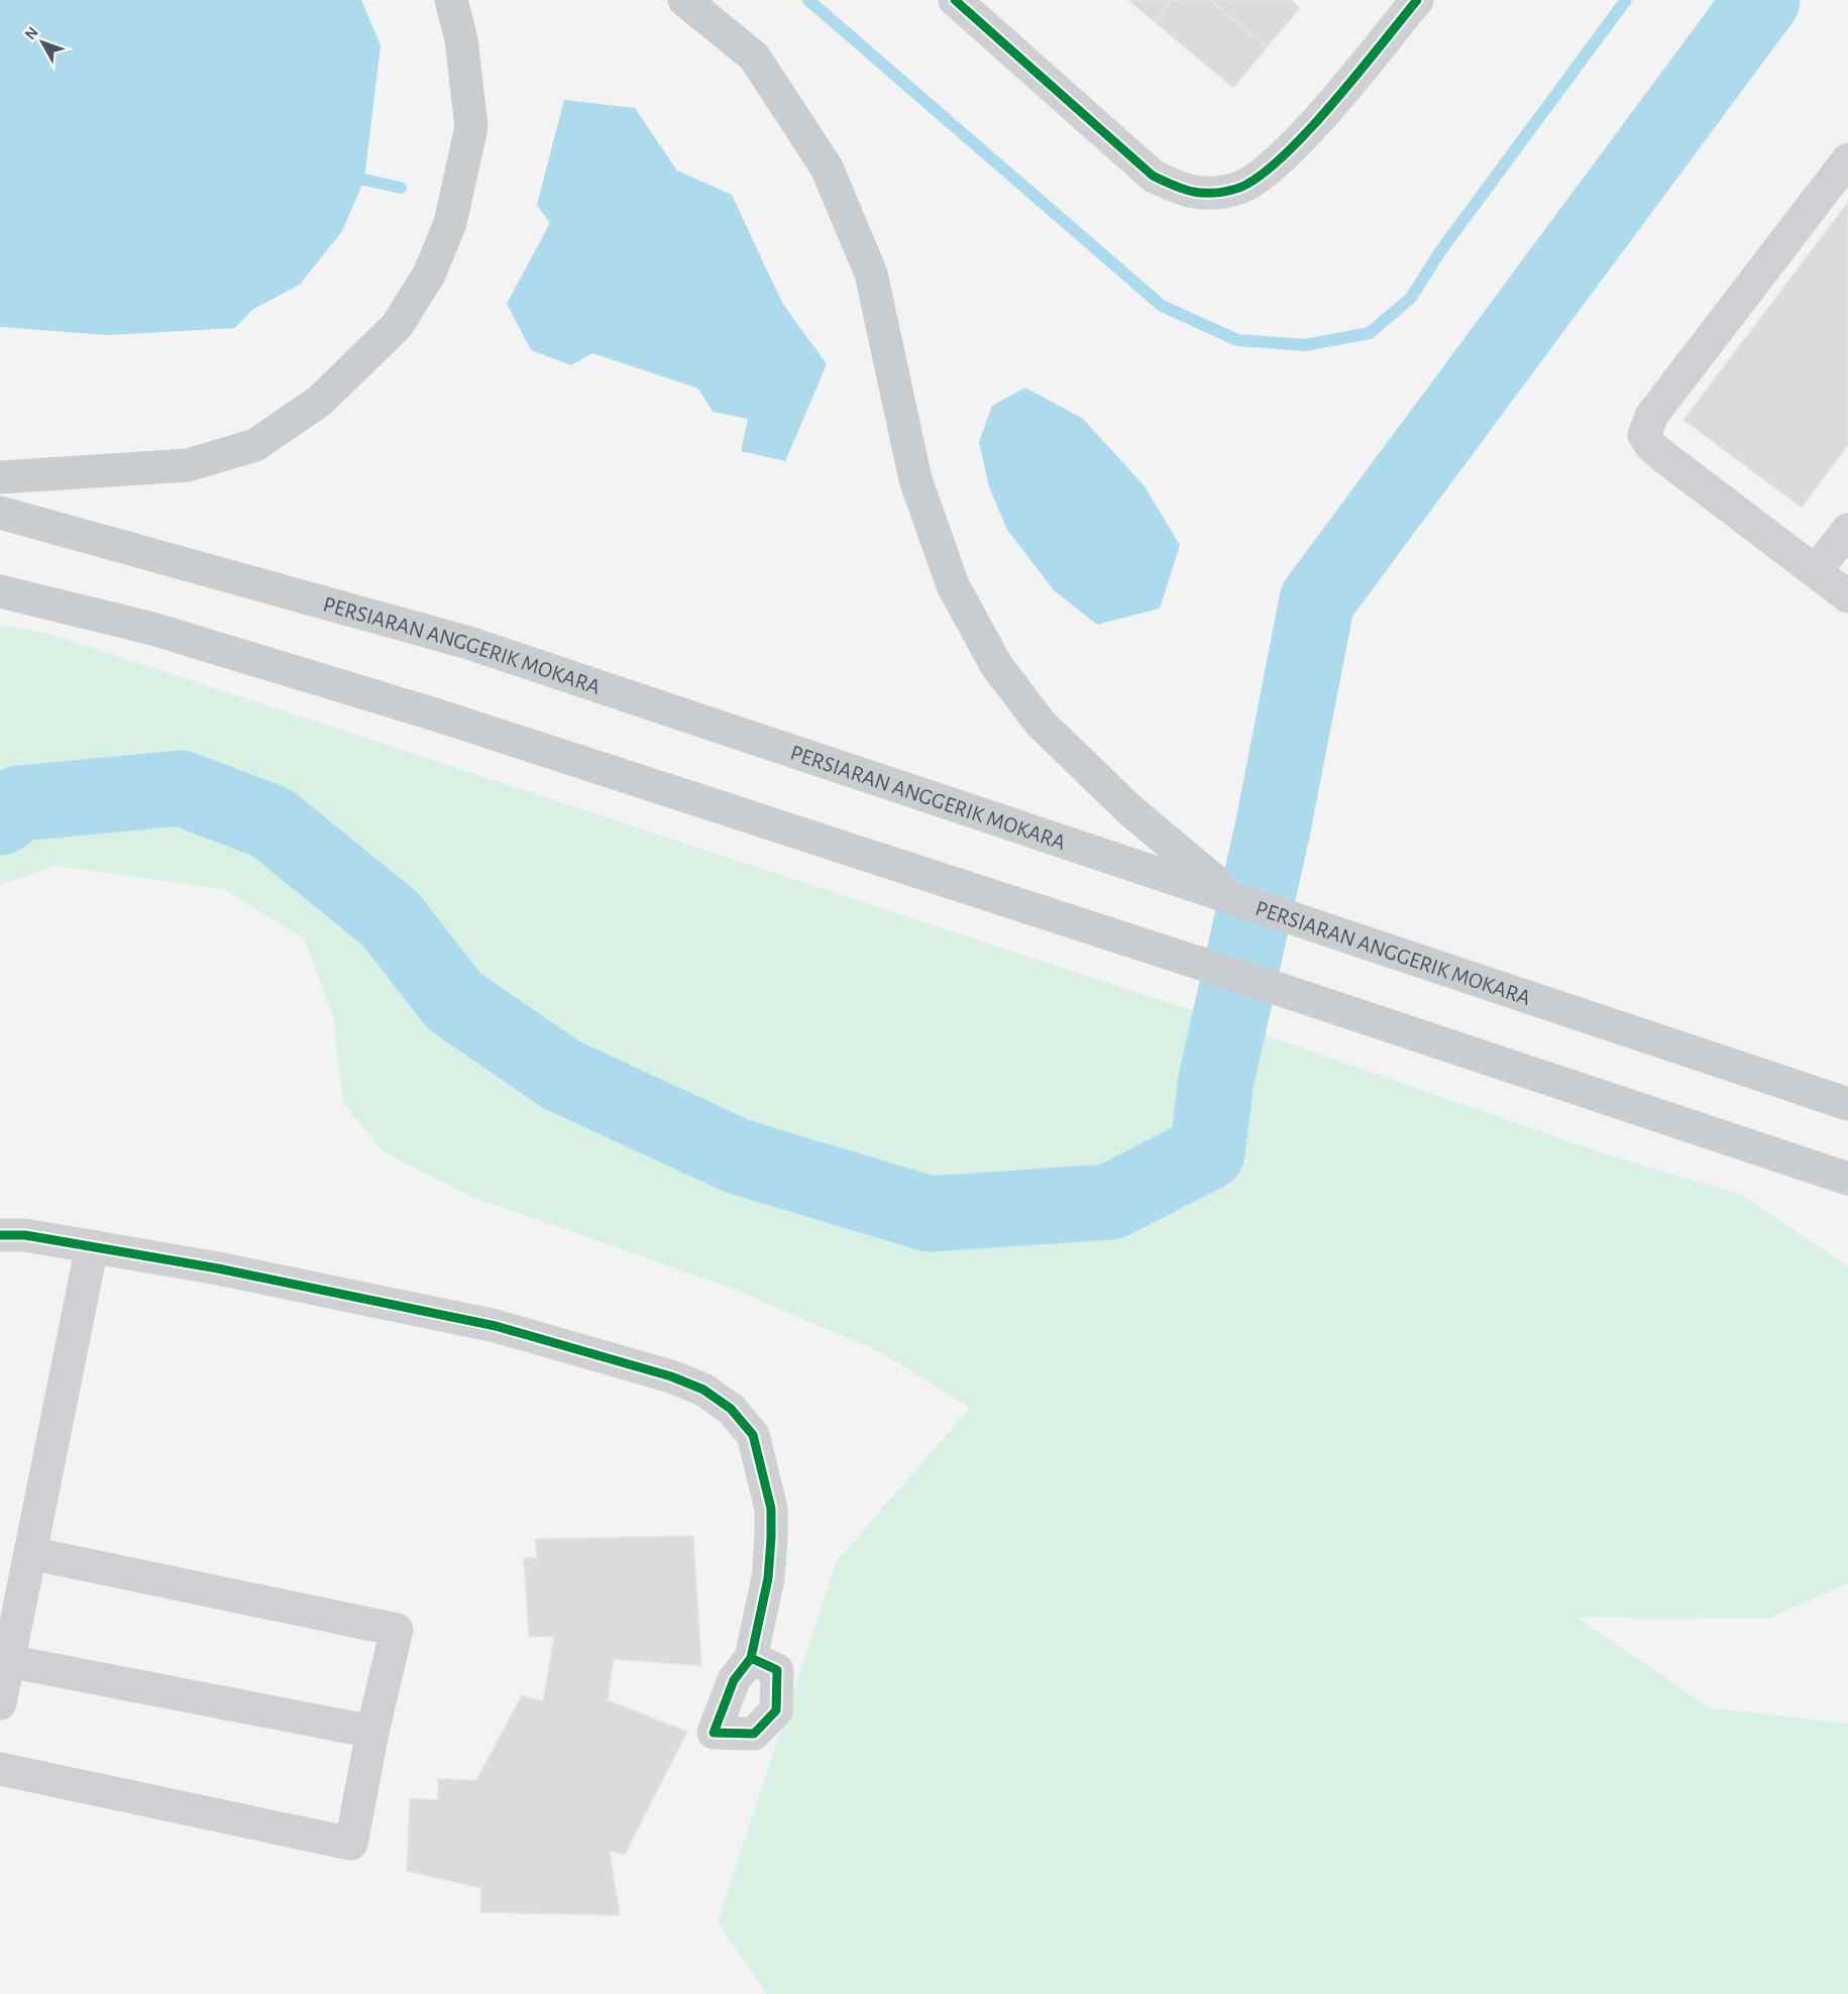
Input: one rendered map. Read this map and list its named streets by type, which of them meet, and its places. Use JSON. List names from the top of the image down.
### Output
{
  "streets": {
    "main road": ["PERSIARAN ANGGERIK MOKARA"]
  },
  "north": "top left"
}
